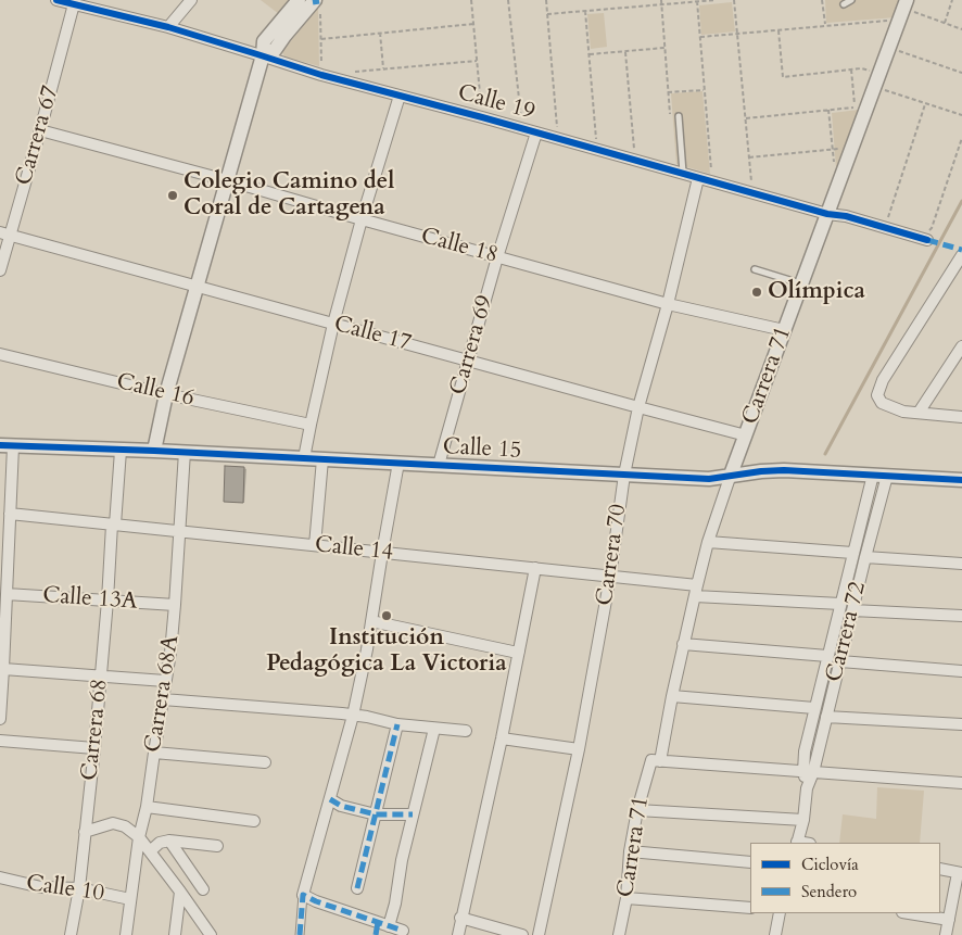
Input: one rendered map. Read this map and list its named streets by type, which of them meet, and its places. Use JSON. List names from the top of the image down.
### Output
{
  "streets": {
    "street": [
      "Calle 19",
      "Carrera 67",
      "Calle 18",
      "Calle 17",
      "Carrera 69",
      "Carrera 71",
      "Calle 16",
      "Calle 15",
      "Calle 14",
      "Carrera 70",
      "Calle 13A",
      "Carrera 72",
      "Carrera 68A",
      "Carrera 68",
      "Calle 10"
    ]
  },
  "crossings": [
    ["Calle 19", "Carrera 67"],
    ["Calle 19", "Carrera 69"],
    ["Calle 19", "Carrera 71"],
    ["Calle 19", "Carrera 70"],
    ["Carrera 67", "Calle 18"],
    ["Carrera 67", "Calle 17"],
    ["Calle 18", "Carrera 69"],
    ["Calle 18", "Carrera 71"],
    ["Calle 18", "Carrera 70"],
    ["Calle 17", "Carrera 69"],
    ["Calle 17", "Carrera 71"],
    ["Calle 17", "Carrera 70"],
    ["Carrera 69", "Calle 15"],
    ["Carrera 71", "Calle 15"],
    ["Carrera 71", "Calle 14"],
    ["Calle 15", "Carrera 70"],
    ["Calle 15", "Carrera 72"],
    ["Calle 15", "Carrera 68A"],
    ["Calle 15", "Carrera 68"],
    ["Calle 14", "Carrera 70"],
    ["Calle 14", "Carrera 72"],
    ["Calle 14", "Carrera 68A"],
    ["Calle 14", "Carrera 68"],
    ["Calle 13A", "Carrera 68A"],
    ["Calle 13A", "Carrera 68"],
    ["Carrera 68A", "Calle 10"],
    ["Carrera 68", "Calle 10"]
  ],
  "places": ["Colegio Camino del Coral de Cartagena", "Olímpica", "Institución Pedagógica La Victoria"],
  "legend": ["Ciclovía", "Sendero"]
}
